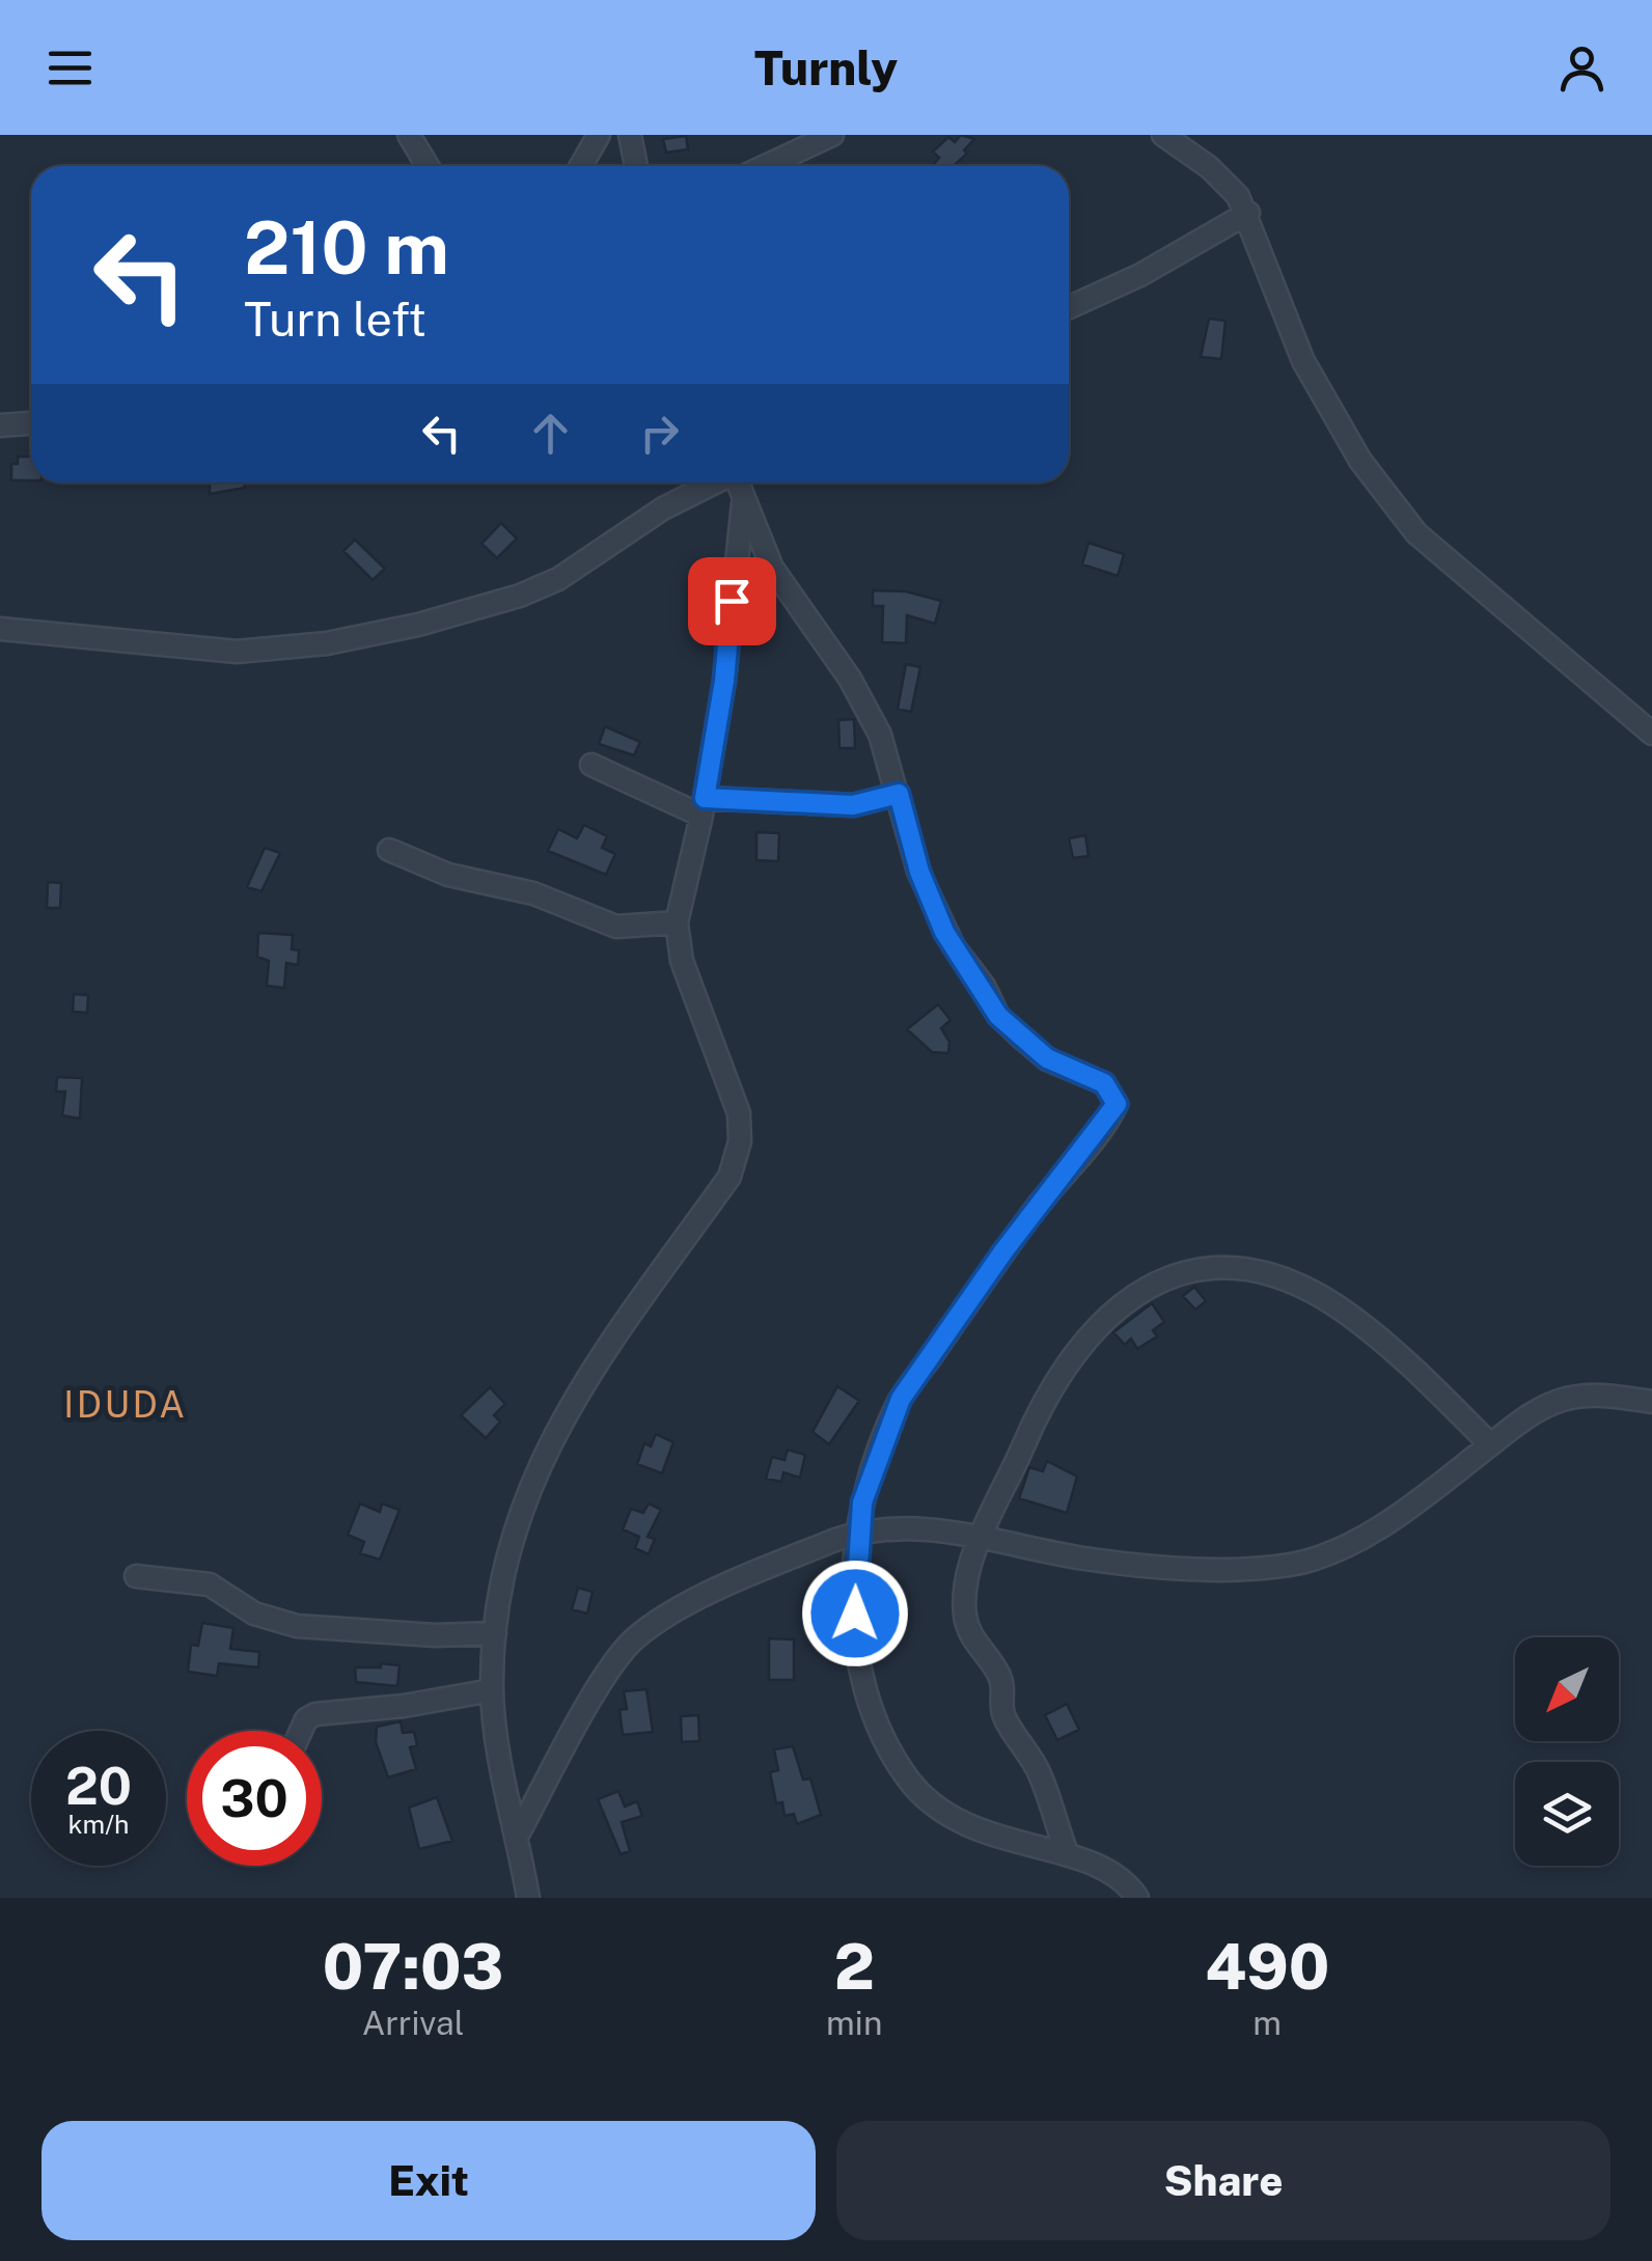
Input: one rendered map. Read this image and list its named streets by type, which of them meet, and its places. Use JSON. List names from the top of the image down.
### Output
{
  "districts": ["IDUDA"],
  "north": "bottom left",
  "page": {
    "header": "Turnly",
    "turn": ["210 m", "Turn left"],
    "speed": "20 km/h",
    "limit": "30",
    "eta": [
      "07:03",
      "Arrival",
      "2",
      "min",
      "490",
      "m"
    ],
    "buttons": ["Exit", "Share"]
  }
}
